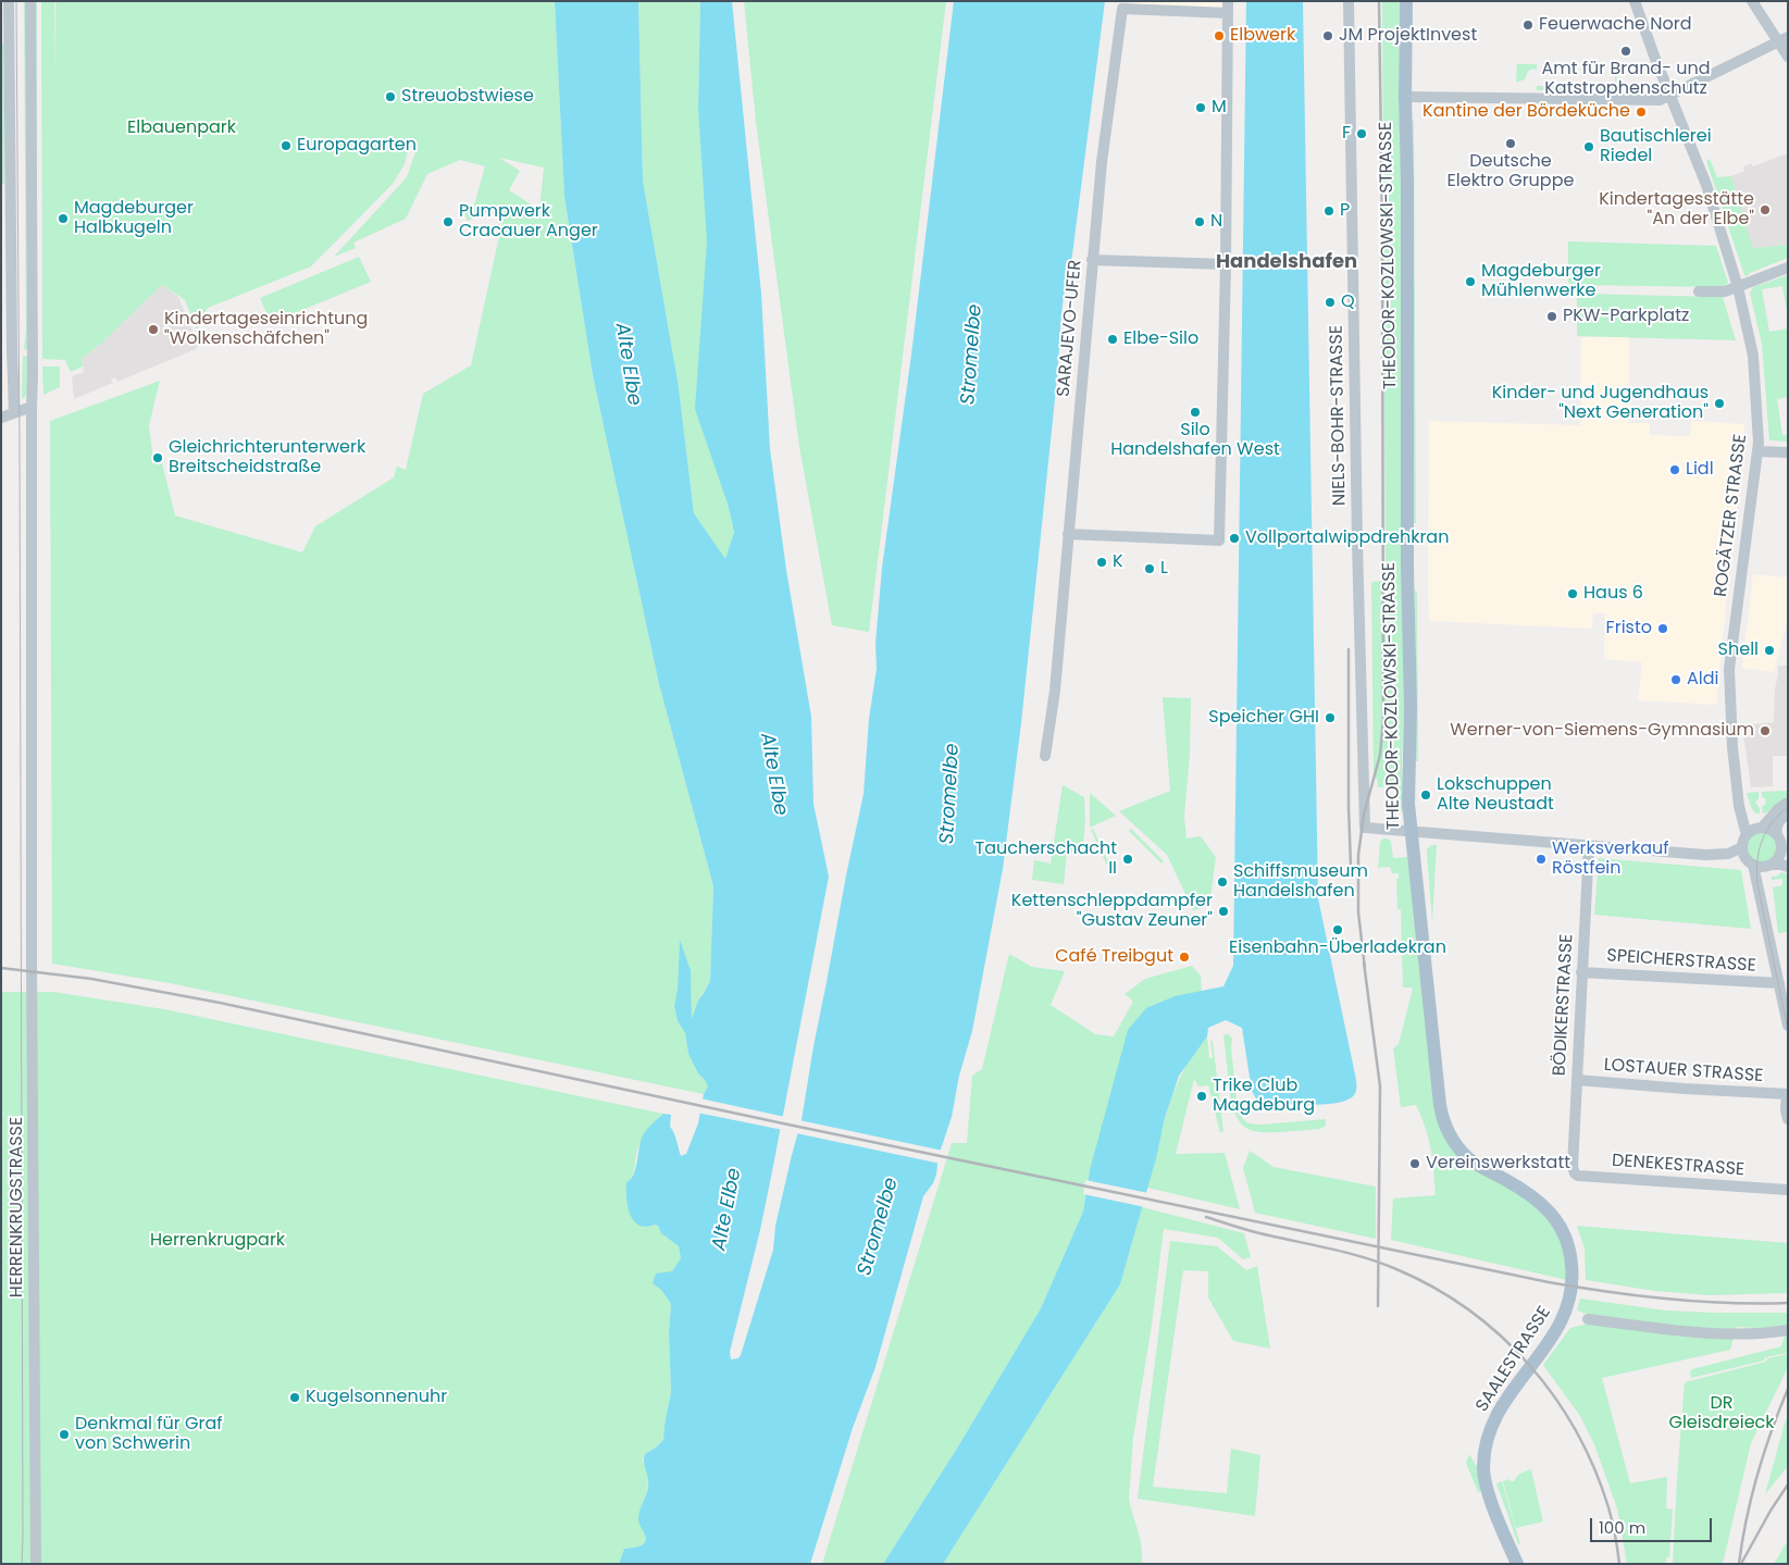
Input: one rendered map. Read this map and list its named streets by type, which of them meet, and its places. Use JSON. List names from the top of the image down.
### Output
{
  "streets": {
    "main road": ["THEODOR-KOZLOWSKI-STRASSE", "SAALESTRASSE"],
    "street": [
      "SARAJEVO-UFER",
      "NIELS-BOHR-STRASSE",
      "ROGÄTZER STRASSE",
      "SPEICHERSTRASSE",
      "BÖDIKERSTRASSE",
      "LOSTAUER STRASSE",
      "DENEKESTRASSE",
      "HERRENKRUGSTRASSE"
    ]
  },
  "crossings": [
    ["THEODOR-KOZLOWSKI-STRASSE", "NIELS-BOHR-STRASSE"],
    ["THEODOR-KOZLOWSKI-STRASSE", "SAALESTRASSE"],
    ["SPEICHERSTRASSE", "BÖDIKERSTRASSE"],
    ["BÖDIKERSTRASSE", "LOSTAUER STRASSE"],
    ["BÖDIKERSTRASSE", "DENEKESTRASSE"]
  ],
  "districts": ["Handelshafen"],
  "water": ["Stromelbe", "Alte Elbe"],
  "parks": ["Elbauenpark", "Herrenkrugpark", "DR Gleisdreieck"],
  "places": [
    "Feuerwache Nord",
    "Elbwerk",
    "JM ProjektInvest",
    "Amt für Brand- und Katstrophenschutz",
    "Streuobstwiese",
    "M",
    "Kantine der Bördeküche",
    "F",
    "Deutsche Elektro Gruppe",
    "Europagarten",
    "Bautischlerei Riedel",
    "Kindertagesstätte \"An der Elbe\"",
    "P",
    "Magdeburger Halbkugeln",
    "Pumpwerk Cracauer Anger",
    "N",
    "Magdeburger Mühlenwerke",
    "Q",
    "PKW-Parkplatz",
    "Kindertageseinrichtung \"Wolkenschäfchen\"",
    "Elbe-Silo",
    "Kinder- und Jugendhaus \"Next Generation\"",
    "Silo Handelshafen West",
    "Gleichrichterunterwerk Breitscheidstraße",
    "Lidl",
    "Vollportalwippdrehkran",
    "K",
    "L",
    "Haus 6",
    "Fristo",
    "Shell",
    "Aldi",
    "Speicher GHI",
    "Werner-von-Siemens-Gymnasium",
    "Lokschuppen Alte Neustadt",
    "Taucherschacht II",
    "Werksverkauf Röstfein",
    "Schiffsmuseum Handelshafen",
    "Kettenschleppdampfer \"Gustav Zeuner\"",
    "Eisenbahn-Überladekran",
    "Café Treibgut",
    "Trike Club Magdeburg",
    "Vereinswerkstatt",
    "Kugelsonnenuhr",
    "Denkmal für Graf von Schwerin"
  ],
  "scale_bar": "100 m"
}
